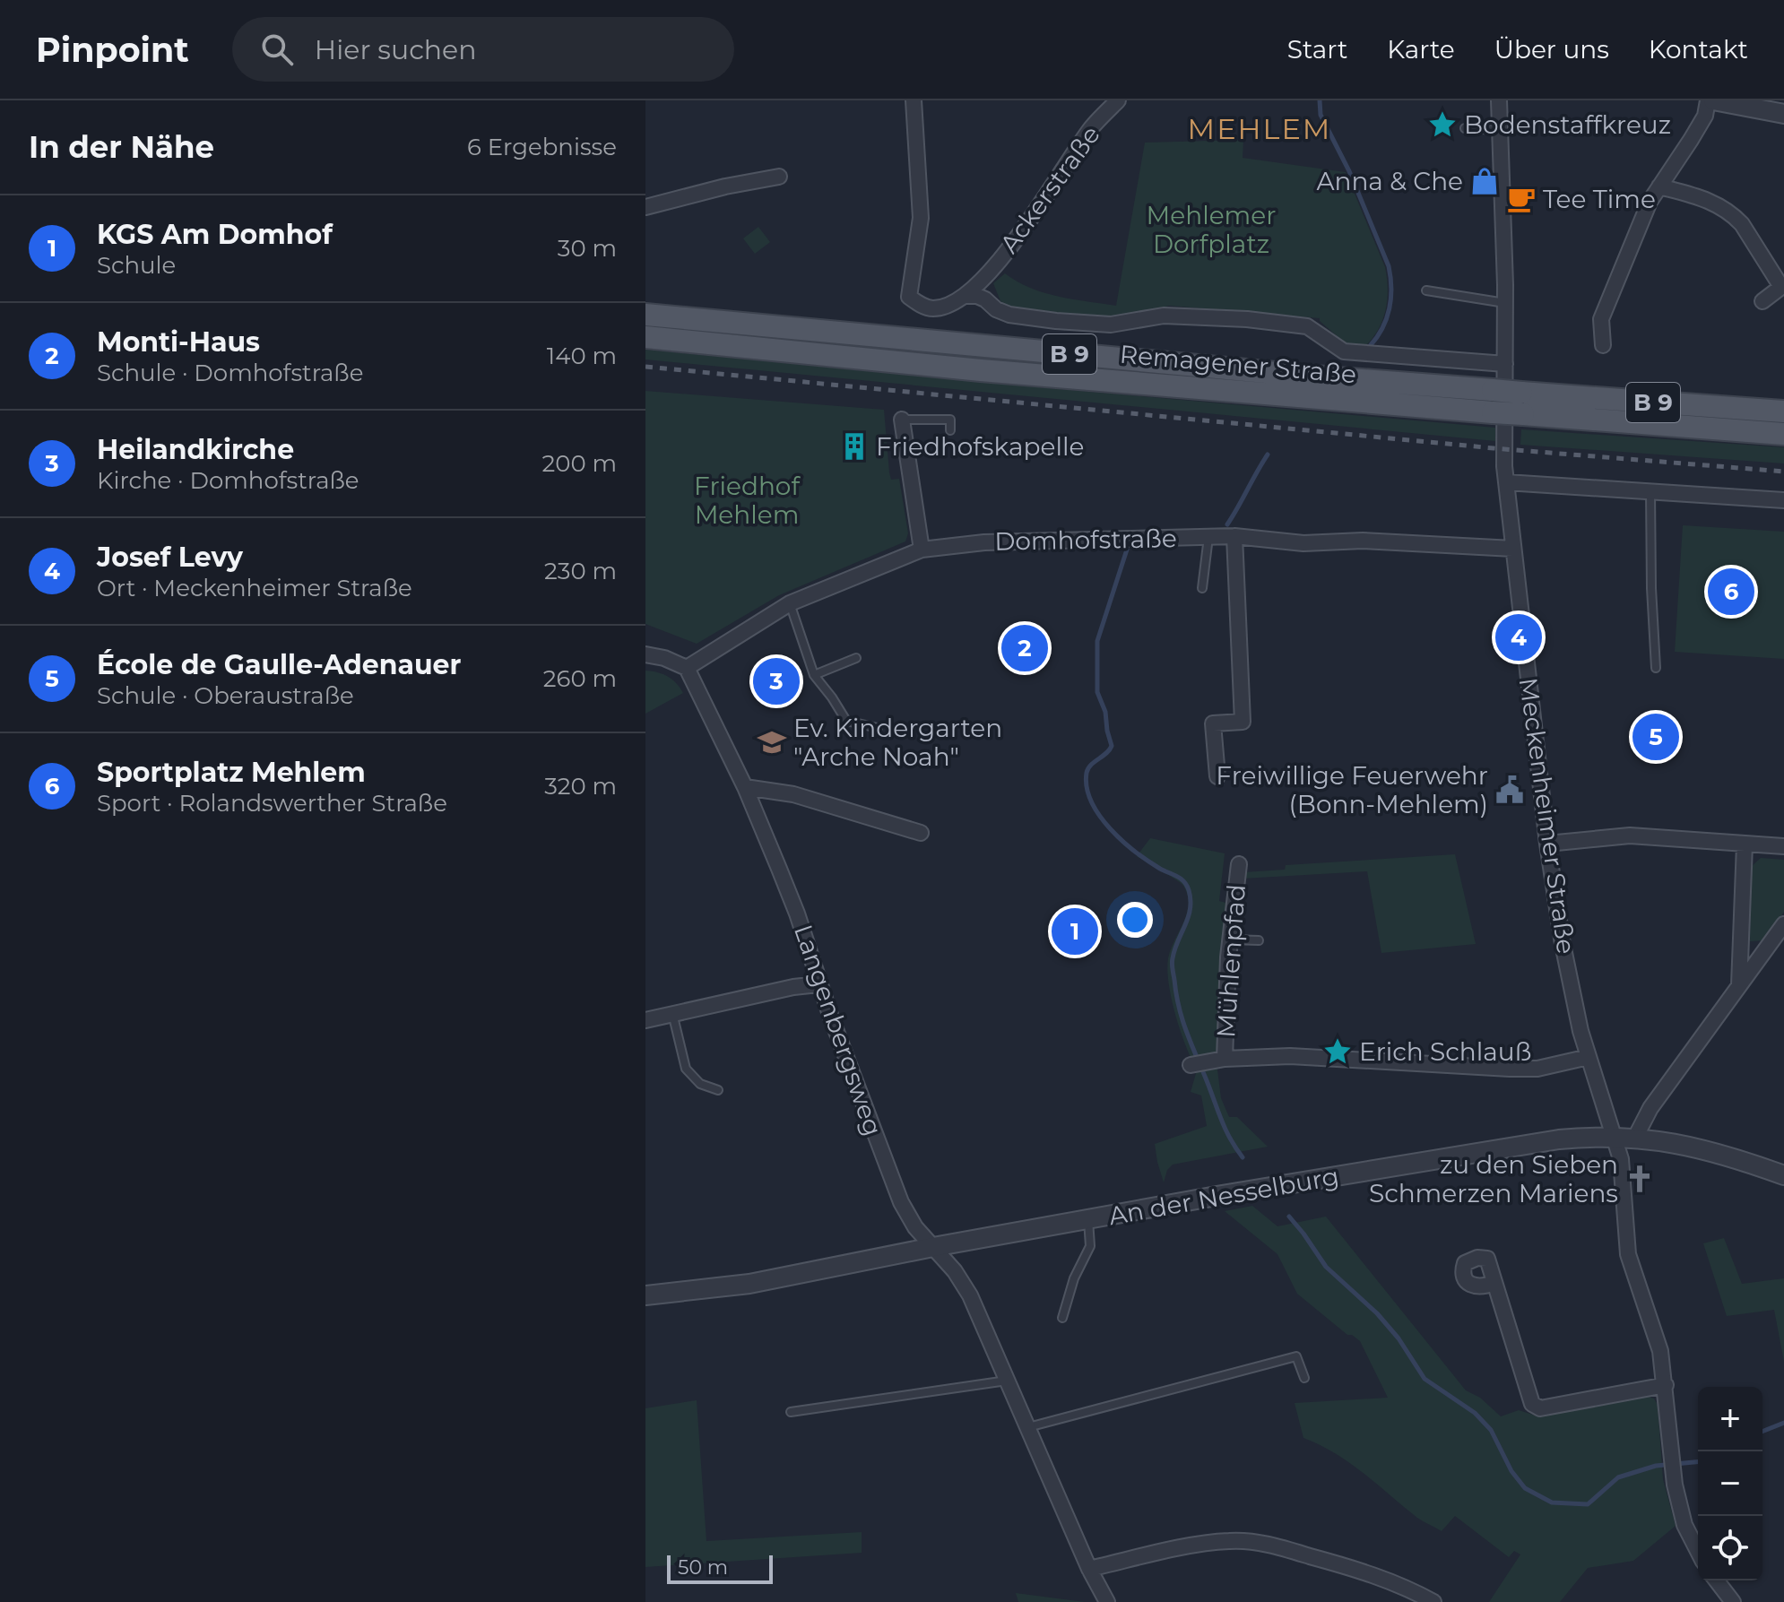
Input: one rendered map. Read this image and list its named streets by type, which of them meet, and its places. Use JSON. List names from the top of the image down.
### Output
{
  "streets": {
    "main road": ["B 9", "Remagener Straße"],
    "street": [
      "Ackerstraße",
      "Domhofstraße",
      "Meckenheimer Straße",
      "Mühlenpfad",
      "Langenbergsweg",
      "An der Nesselburg"
    ]
  },
  "crossings": [
    ["Domhofstraße", "Meckenheimer Straße"],
    ["Domhofstraße", "Langenbergsweg"],
    ["Meckenheimer Straße", "An der Nesselburg"],
    ["Langenbergsweg", "An der Nesselburg"]
  ],
  "districts": ["MEHLEM"],
  "parks": ["Mehlemer Dorfplatz", "Friedhof Mehlem"],
  "places": {
    "place": ["Bodenstaffkreuz", "Erich Schlauß"],
    "shop": ["Anna & Che"],
    "cafe": ["Tee Time"],
    "building": ["Friedhofskapelle"],
    "school or university": ["Ev. Kindergarten \"Arche Noah\""],
    "public building": ["Freiwillige Feuerwehr (Bonn-Mehlem)"],
    "church": ["zu den Sieben Schmerzen Mariens"]
  },
  "scale_bar": "50 m",
  "page": {
    "header": "Pinpoint",
    "search": "Hier suchen",
    "nav": [
      "Start",
      "Karte",
      "Über uns",
      "Kontakt"
    ],
    "heading": ["In der Nähe", "6 Ergebnisse"],
    "list": [
      {
        "mark": "1",
        "name": "KGS Am Domhof",
        "note": "Schule",
        "value": "30 m"
      },
      {
        "mark": "2",
        "name": "Monti-Haus",
        "note": "Schule · Domhofstraße",
        "value": "140 m"
      },
      {
        "mark": "3",
        "name": "Heilandkirche",
        "note": "Kirche · Domhofstraße",
        "value": "200 m"
      },
      {
        "mark": "4",
        "name": "Josef Levy",
        "note": "Ort · Meckenheimer Straße",
        "value": "230 m"
      },
      {
        "mark": "5",
        "name": "École de Gaulle-Adenauer",
        "note": "Schule · Oberaustraße",
        "value": "260 m"
      },
      {
        "mark": "6",
        "name": "Sportplatz Mehlem",
        "note": "Sport · Rolandswerther Straße",
        "value": "320 m"
      }
    ],
    "pins": [
      "6",
      "4",
      "2",
      "3",
      "5",
      "1"
    ],
    "map_buttons": ["+", "−"],
    "scale": "50 m"
  }
}
